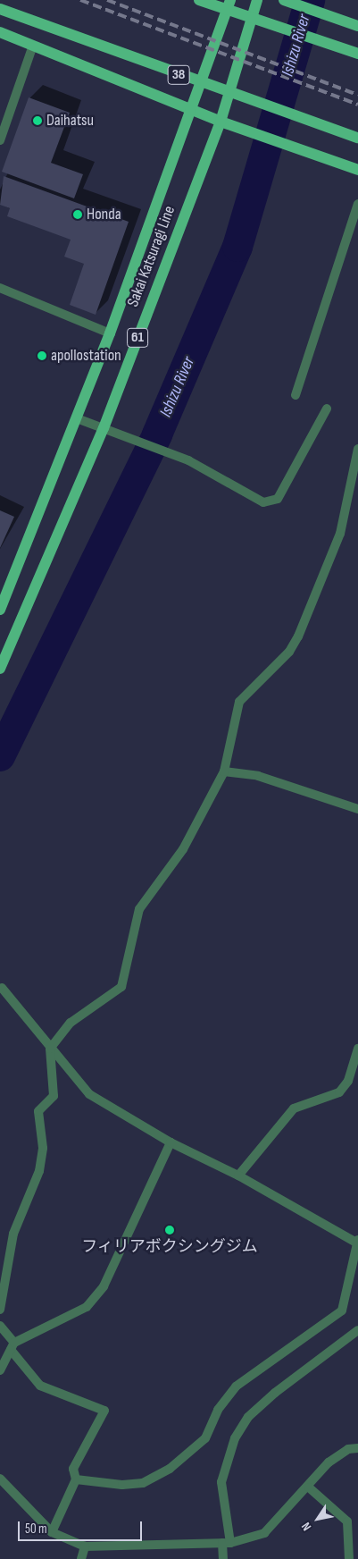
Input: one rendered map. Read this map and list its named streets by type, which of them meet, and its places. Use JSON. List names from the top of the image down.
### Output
{
  "streets": {
    "main road": ["38", "Sakai Katsuragi Line", "61"]
  },
  "water": ["Ishizu River"],
  "places": [
    "Daihatsu",
    "Honda",
    "apollostation",
    "フィリアボクシングジム"
  ],
  "scale_bar": "50 m",
  "north": "bottom left"
}
